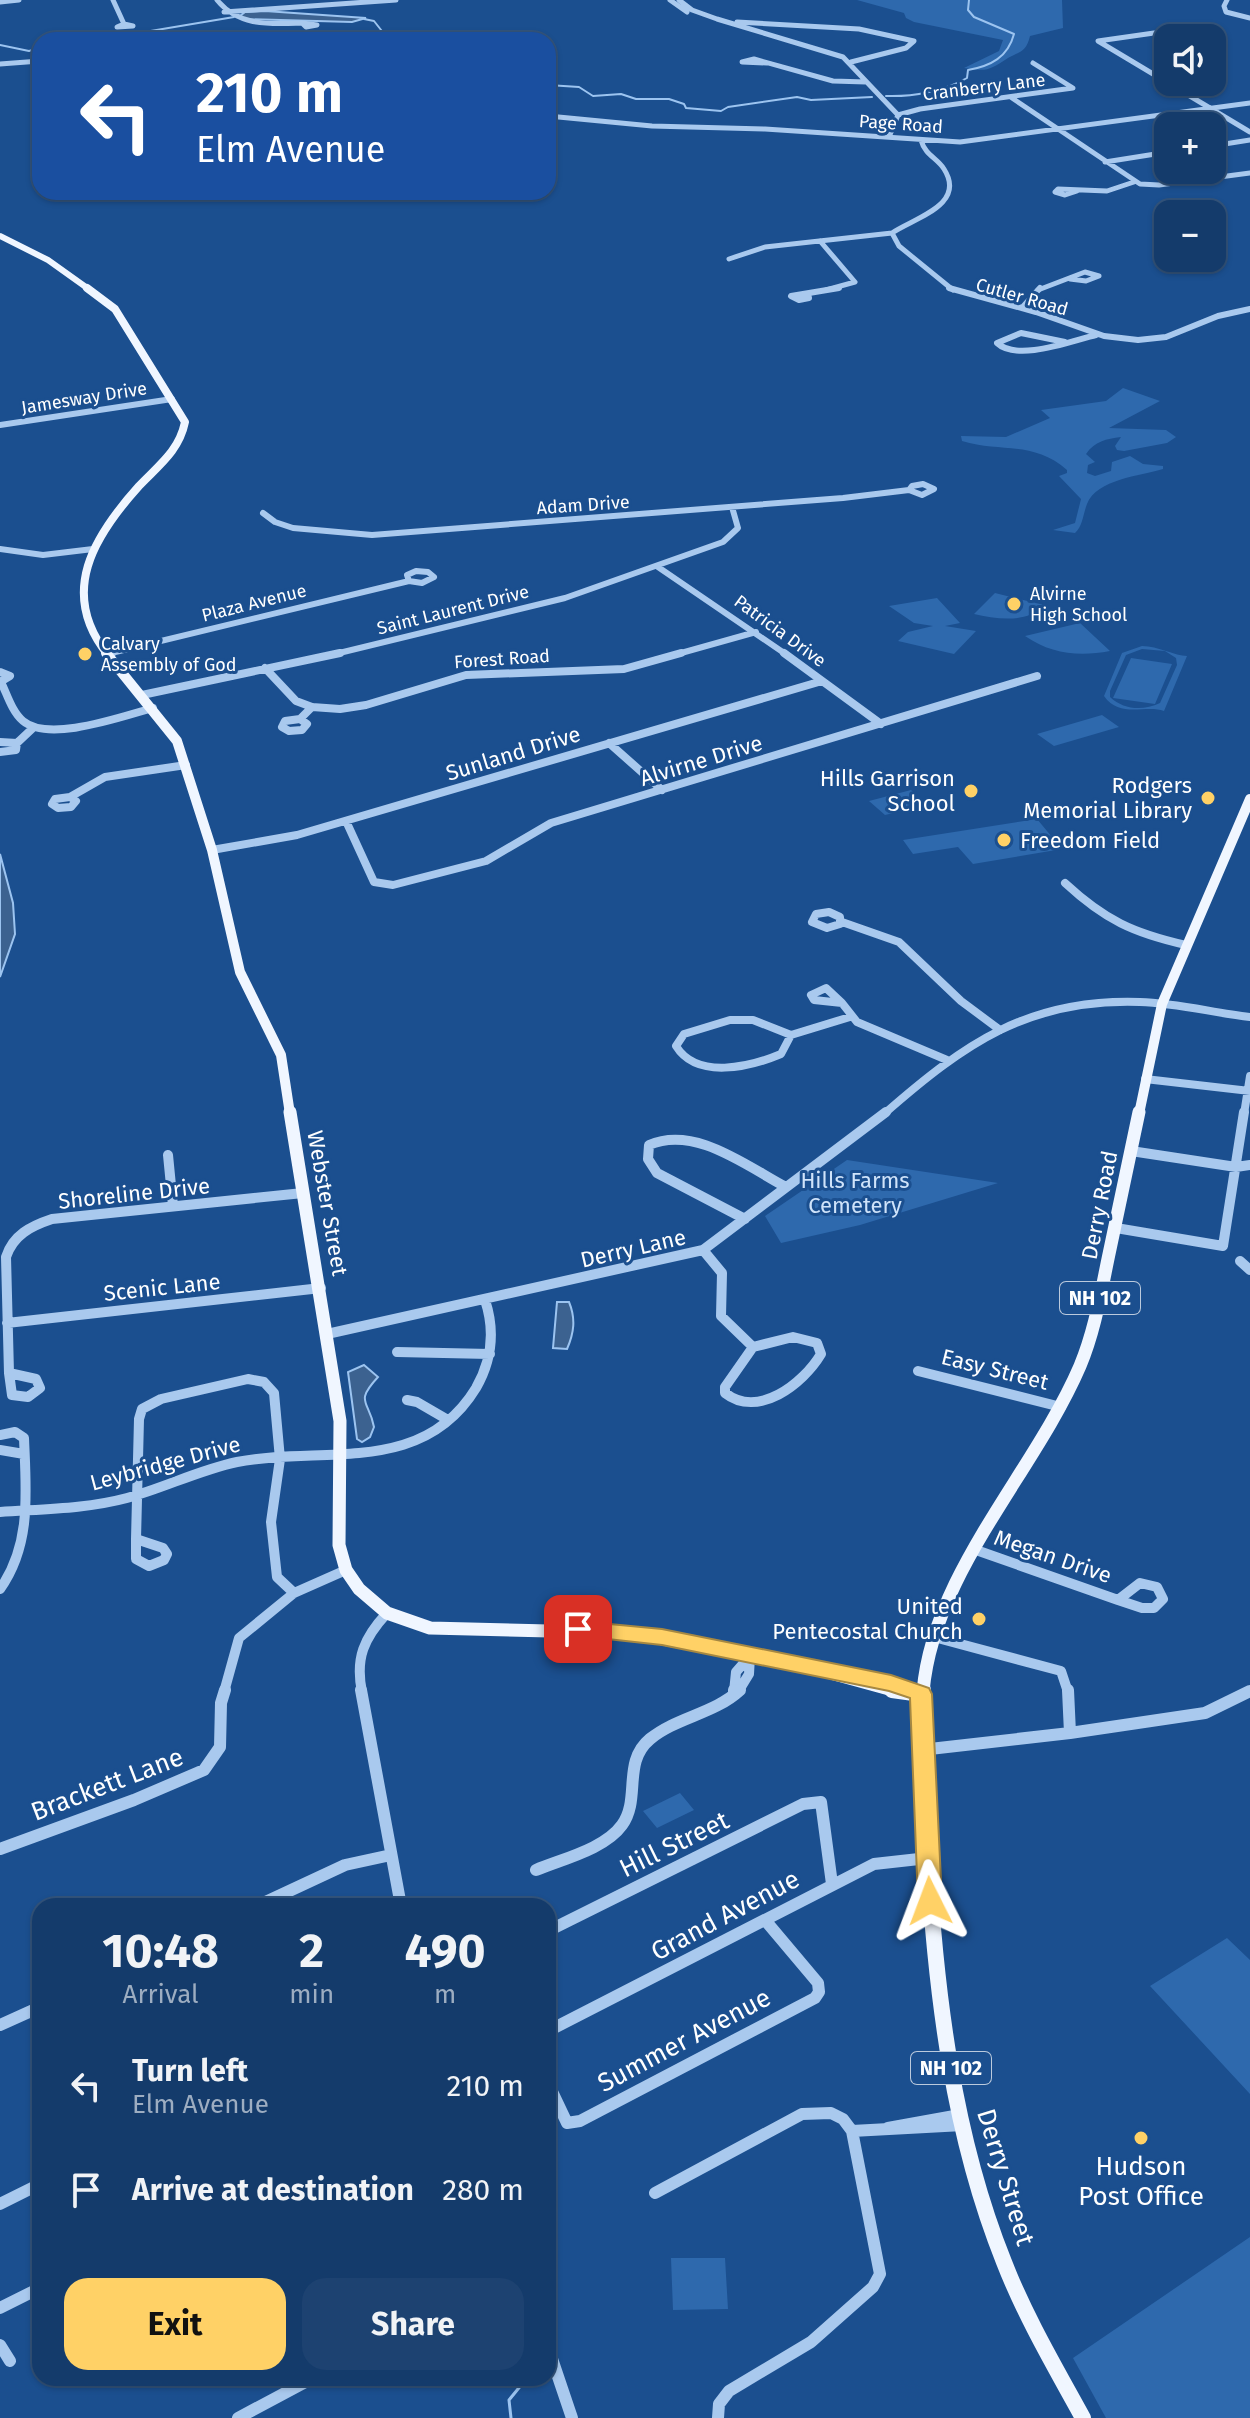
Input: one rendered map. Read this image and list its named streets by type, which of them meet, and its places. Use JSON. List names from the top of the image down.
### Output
{
  "streets": {
    "main road": [
      "Webster Street",
      "Derry Road",
      "NH 102",
      "Derry Street"
    ],
    "street": [
      "Cranberry Lane",
      "Page Road",
      "Cutler Road",
      "Jamesway Drive",
      "Adam Drive",
      "Plaza Avenue",
      "Saint Laurent Drive",
      "Patricia Drive",
      "Forest Road",
      "Sunland Drive",
      "Alvirne Drive",
      "Shoreline Drive",
      "Derry Lane",
      "Scenic Lane",
      "Easy Street",
      "Leybridge Drive",
      "Megan Drive",
      "Brackett Lane",
      "Hill Street",
      "Grand Avenue",
      "Summer Avenue"
    ]
  },
  "crossings": [
    ["Jamesway Drive", "Webster Street"],
    ["Adam Drive", "Saint Laurent Drive"],
    ["Plaza Avenue", "Webster Street"],
    ["Saint Laurent Drive", "Patricia Drive"],
    ["Saint Laurent Drive", "Webster Street"],
    ["Patricia Drive", "Forest Road"],
    ["Patricia Drive", "Sunland Drive"],
    ["Patricia Drive", "Alvirne Drive"],
    ["Sunland Drive", "Alvirne Drive"],
    ["Sunland Drive", "Webster Street"],
    ["Shoreline Drive", "Webster Street"],
    ["Shoreline Drive", "Scenic Lane"],
    ["Webster Street", "Derry Lane"],
    ["Webster Street", "Scenic Lane"],
    ["Webster Street", "Leybridge Drive"],
    ["Webster Street", "Brackett Lane"],
    ["Derry Road", "Derry Lane"],
    ["Derry Road", "Easy Street"],
    ["Derry Road", "Megan Drive"],
    ["Derry Road", "Derry Street"],
    ["Hill Street", "Grand Avenue"],
    ["Grand Avenue", "Summer Avenue"],
    ["Grand Avenue", "Derry Street"]
  ],
  "parks": ["Hills Farms Cemetery"],
  "places": [
    "Alvirne High School",
    "Calvary Assembly of God",
    "Hills Garrison School",
    "Rodgers Memorial Library",
    "Freedom Field",
    "United Pentecostal Church",
    "Hudson Post Office"
  ],
  "page": {
    "map_buttons": ["+", "−"],
    "turn": ["210 m", "Elm Avenue"],
    "eta": [
      "10:48",
      "Arrival",
      "2",
      "min",
      "490",
      "m"
    ],
    "list": [
      {
        "name": "Turn left",
        "note": "Elm Avenue",
        "value": "210 m"
      },
      {
        "name": "Arrive at destination",
        "value": "280 m"
      }
    ],
    "buttons": ["Exit", "Share"]
  }
}
